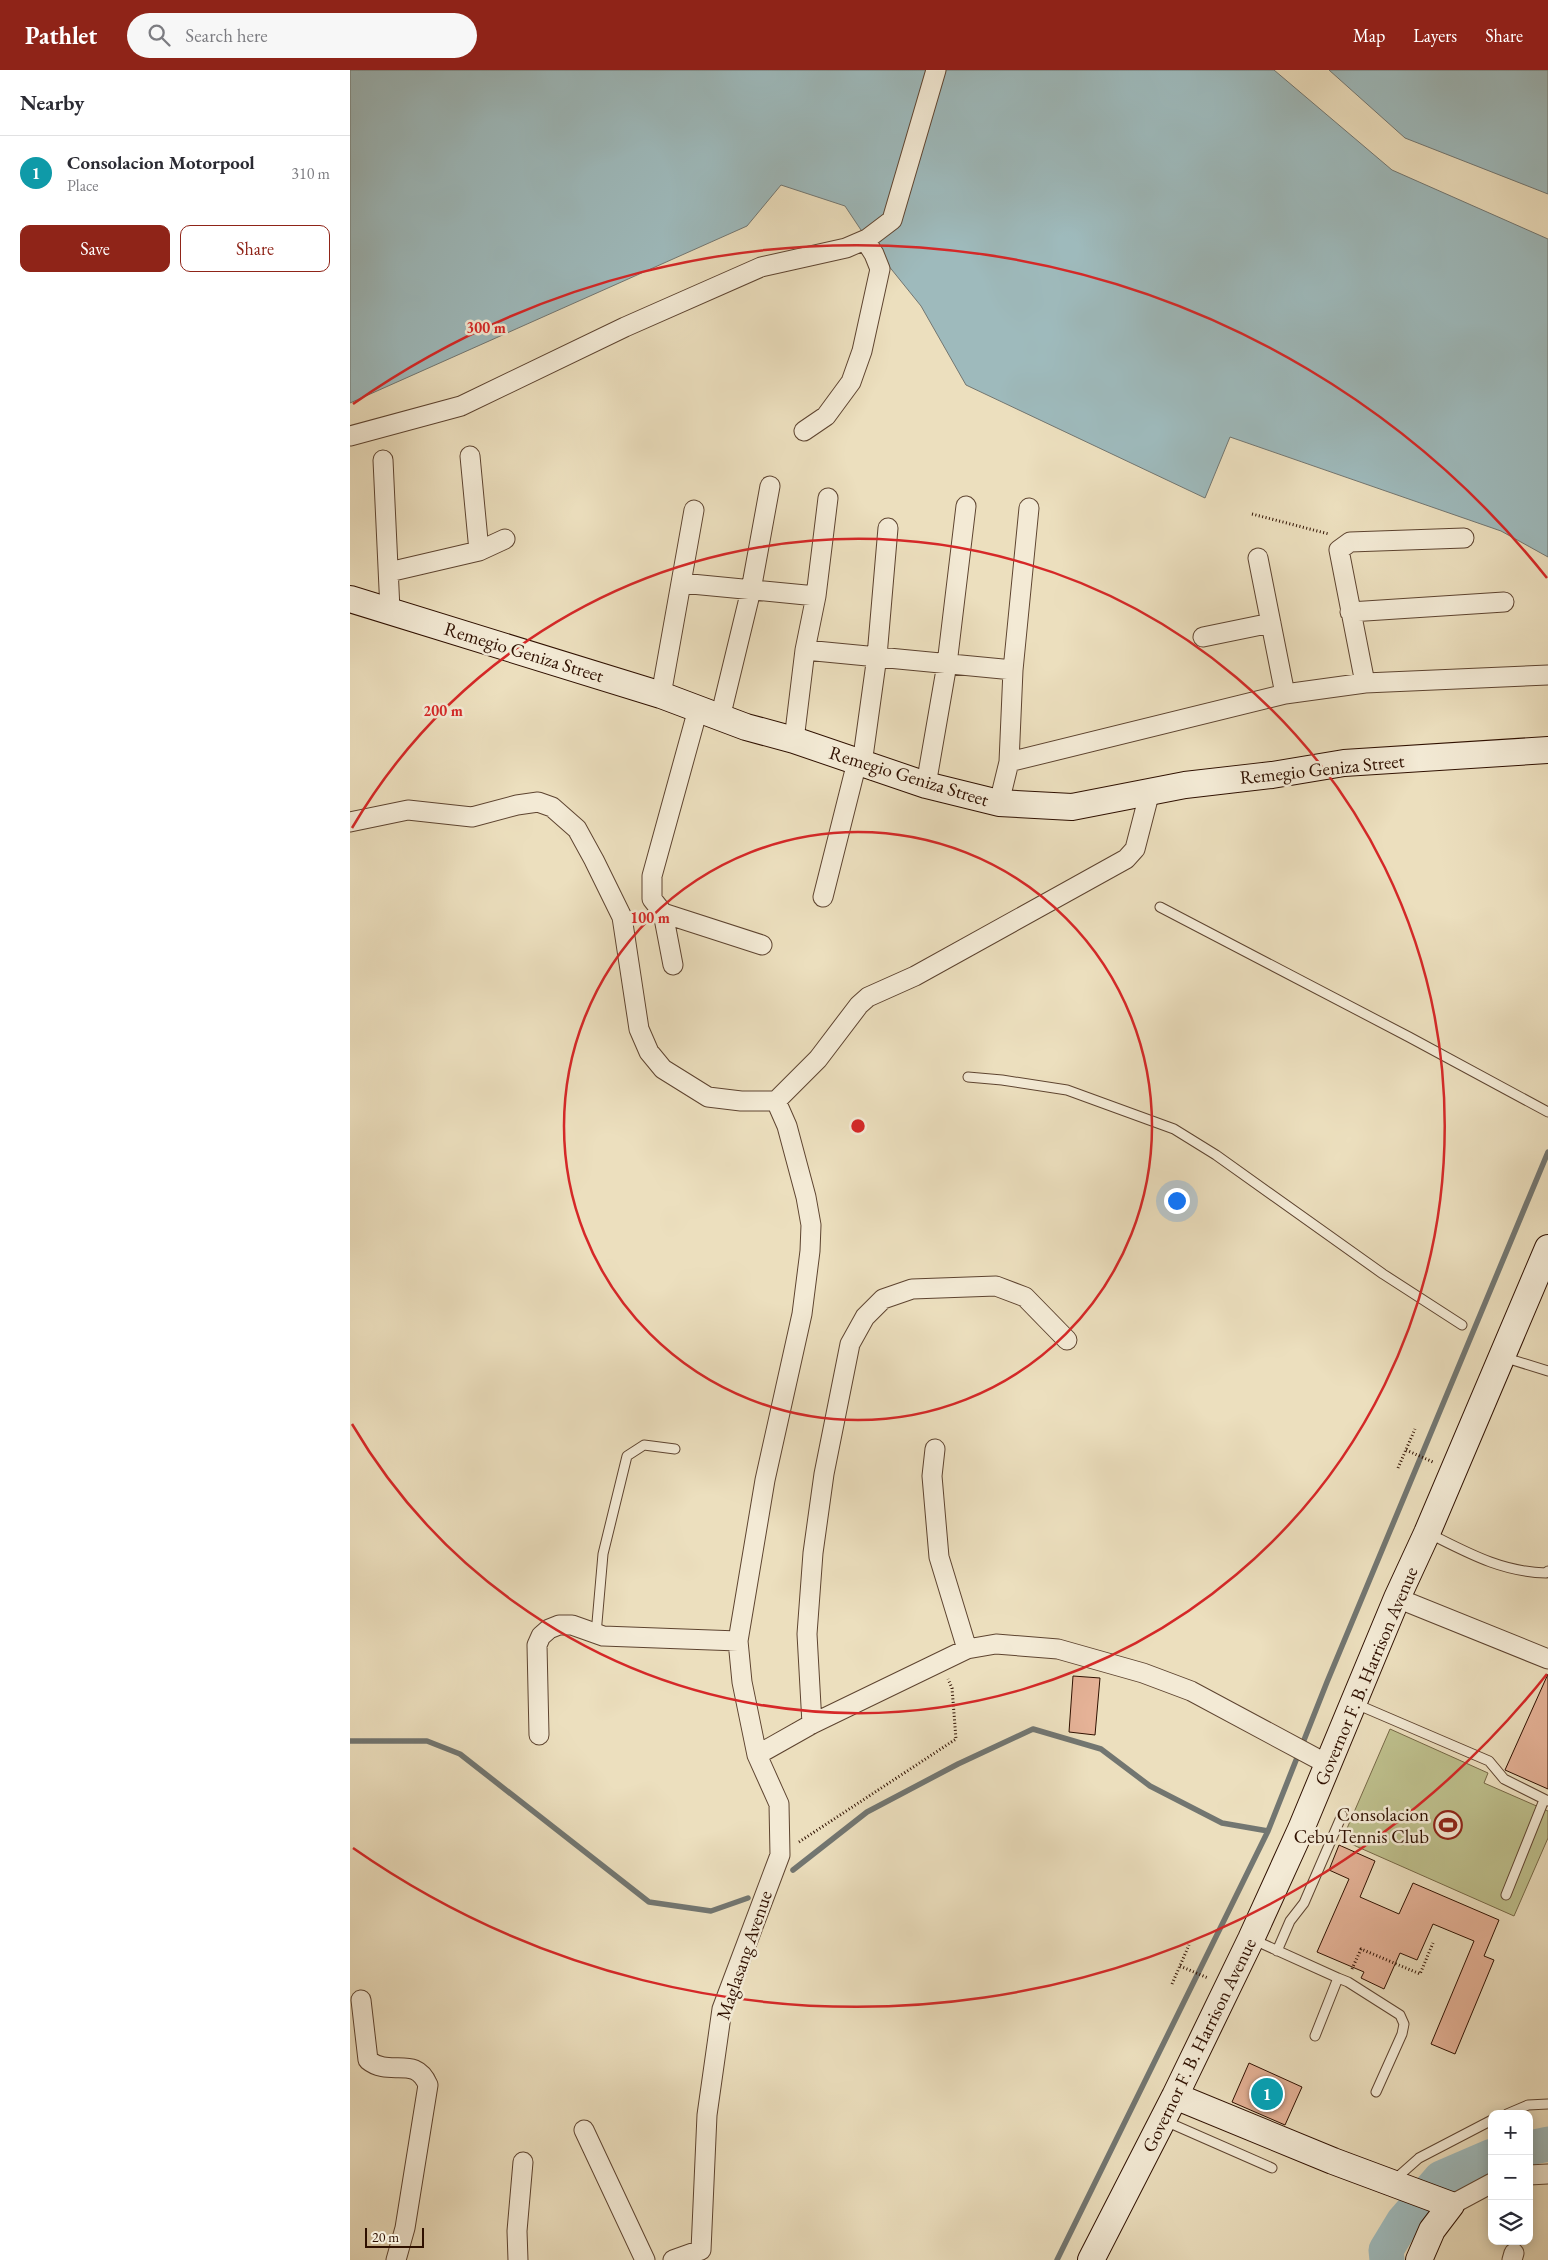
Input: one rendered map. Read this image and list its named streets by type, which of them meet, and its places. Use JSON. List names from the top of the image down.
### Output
{
  "streets": {
    "street": ["Remegio Geniza Street", "Governor F. B. Harrison Avenue", "Maglasang Avenue"]
  },
  "places": {
    "sports": ["Consolacion Cebu Tennis Club"]
  },
  "scale_bar": "20 m",
  "page": {
    "header": "Pathlet",
    "search": "Search here",
    "nav": ["Map", "Layers", "Share"],
    "heading": "Nearby",
    "list": [
      {
        "mark": "1",
        "name": "Consolacion Motorpool",
        "note": "Place",
        "value": "310 m"
      }
    ],
    "buttons": ["Save", "Share"],
    "pins": "1",
    "map_buttons": ["+", "−"],
    "scale": "20 m"
  },
  "rings": ["300 m", "200 m", "100 m"]
}
